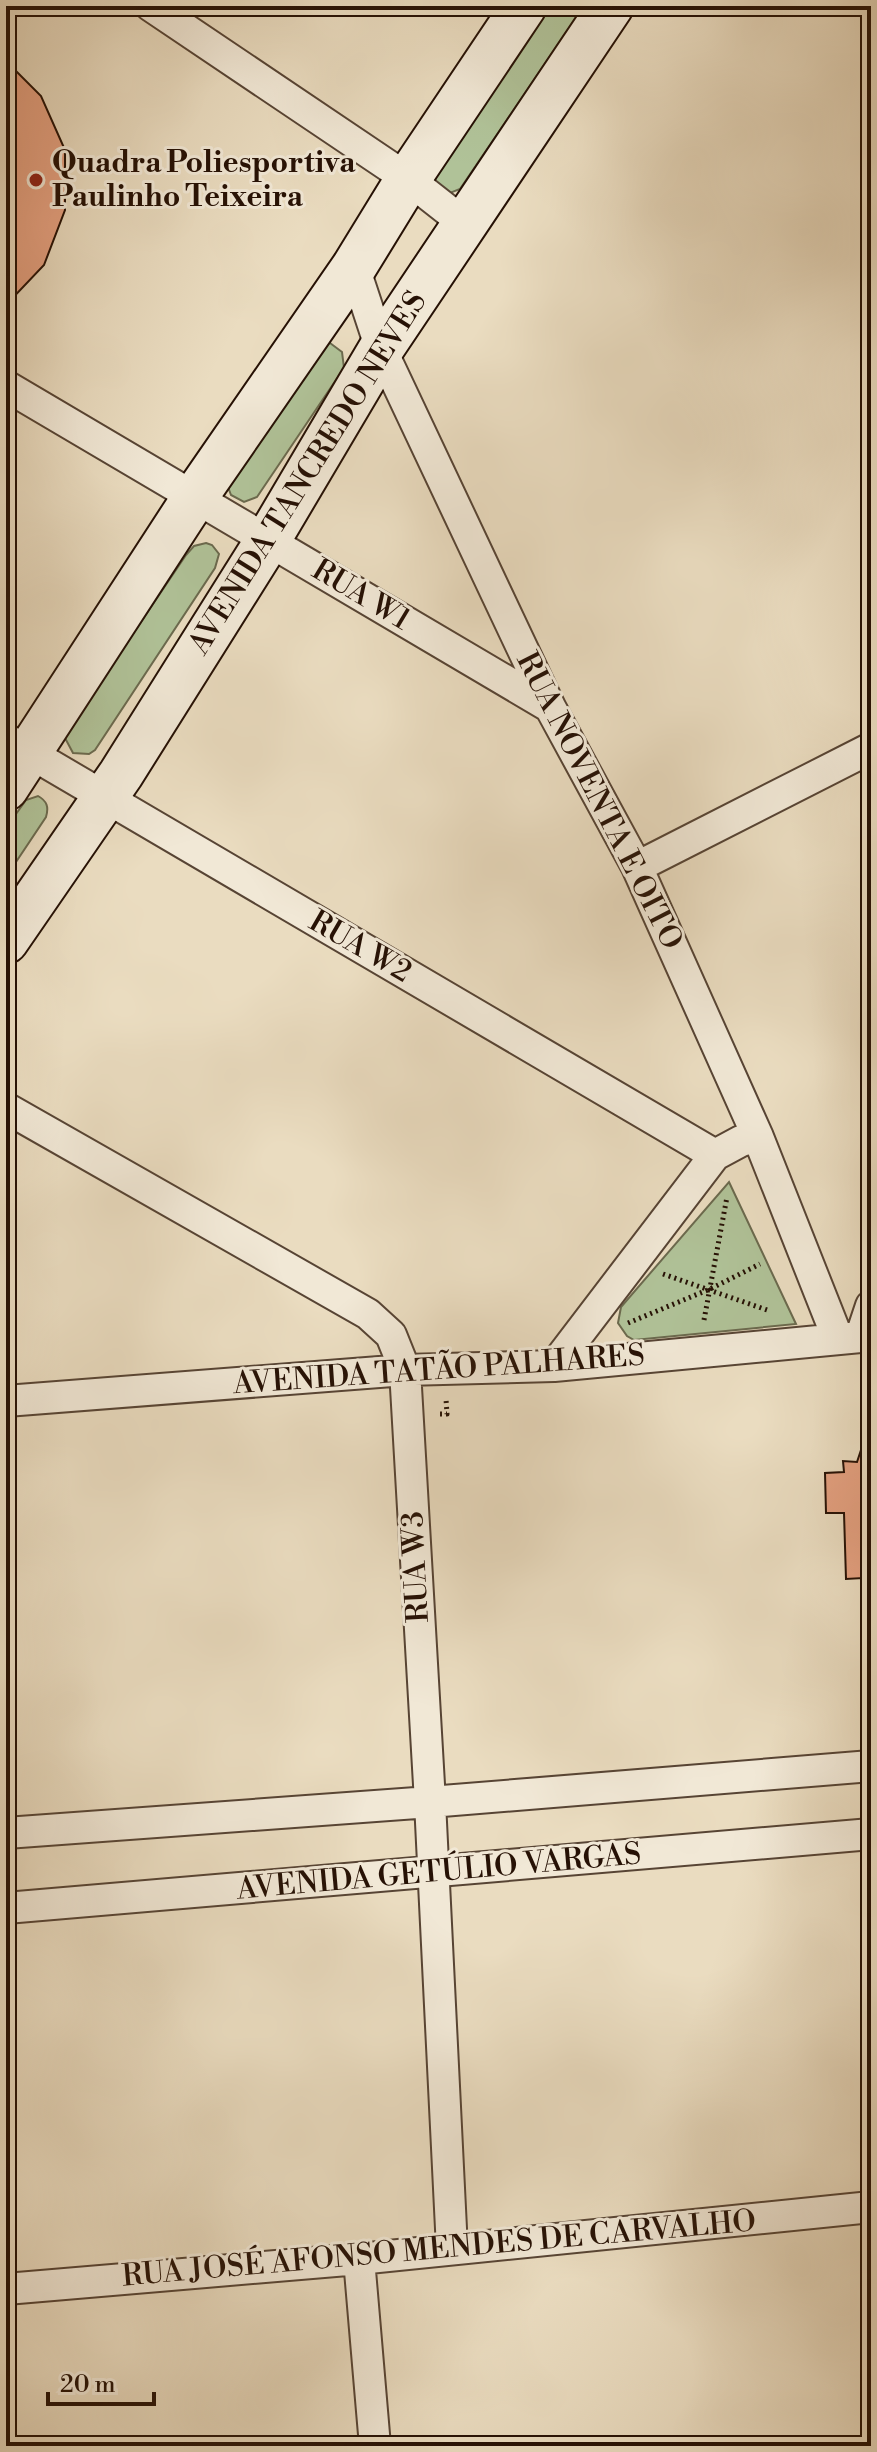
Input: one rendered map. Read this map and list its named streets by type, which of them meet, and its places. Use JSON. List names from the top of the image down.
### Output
{
  "streets": {
    "street": [
      "AVENIDA TANCREDO NEVES",
      "RUA W1",
      "RUA NOVENTA E OITO",
      "RUA W2",
      "AVENIDA TATÃO PALHARES",
      "RUA W3",
      "AVENIDA GETÚLIO VARGAS",
      "RUA JOSÉ AFONSO MENDES DE CARVALHO"
    ]
  },
  "crossings": [
    ["AVENIDA TANCREDO NEVES", "RUA W1"],
    ["AVENIDA TANCREDO NEVES", "RUA NOVENTA E OITO"],
    ["AVENIDA TANCREDO NEVES", "RUA W2"],
    ["RUA W1", "RUA NOVENTA E OITO"],
    ["RUA NOVENTA E OITO", "AVENIDA TATÃO PALHARES"],
    ["AVENIDA TATÃO PALHARES", "RUA W3"],
    ["RUA W3", "AVENIDA GETÚLIO VARGAS"],
    ["RUA W3", "RUA JOSÉ AFONSO MENDES DE CARVALHO"]
  ],
  "places": ["Quadra Poliesportiva Paulinho Teixeira"],
  "scale_bar": "20 m"
}
